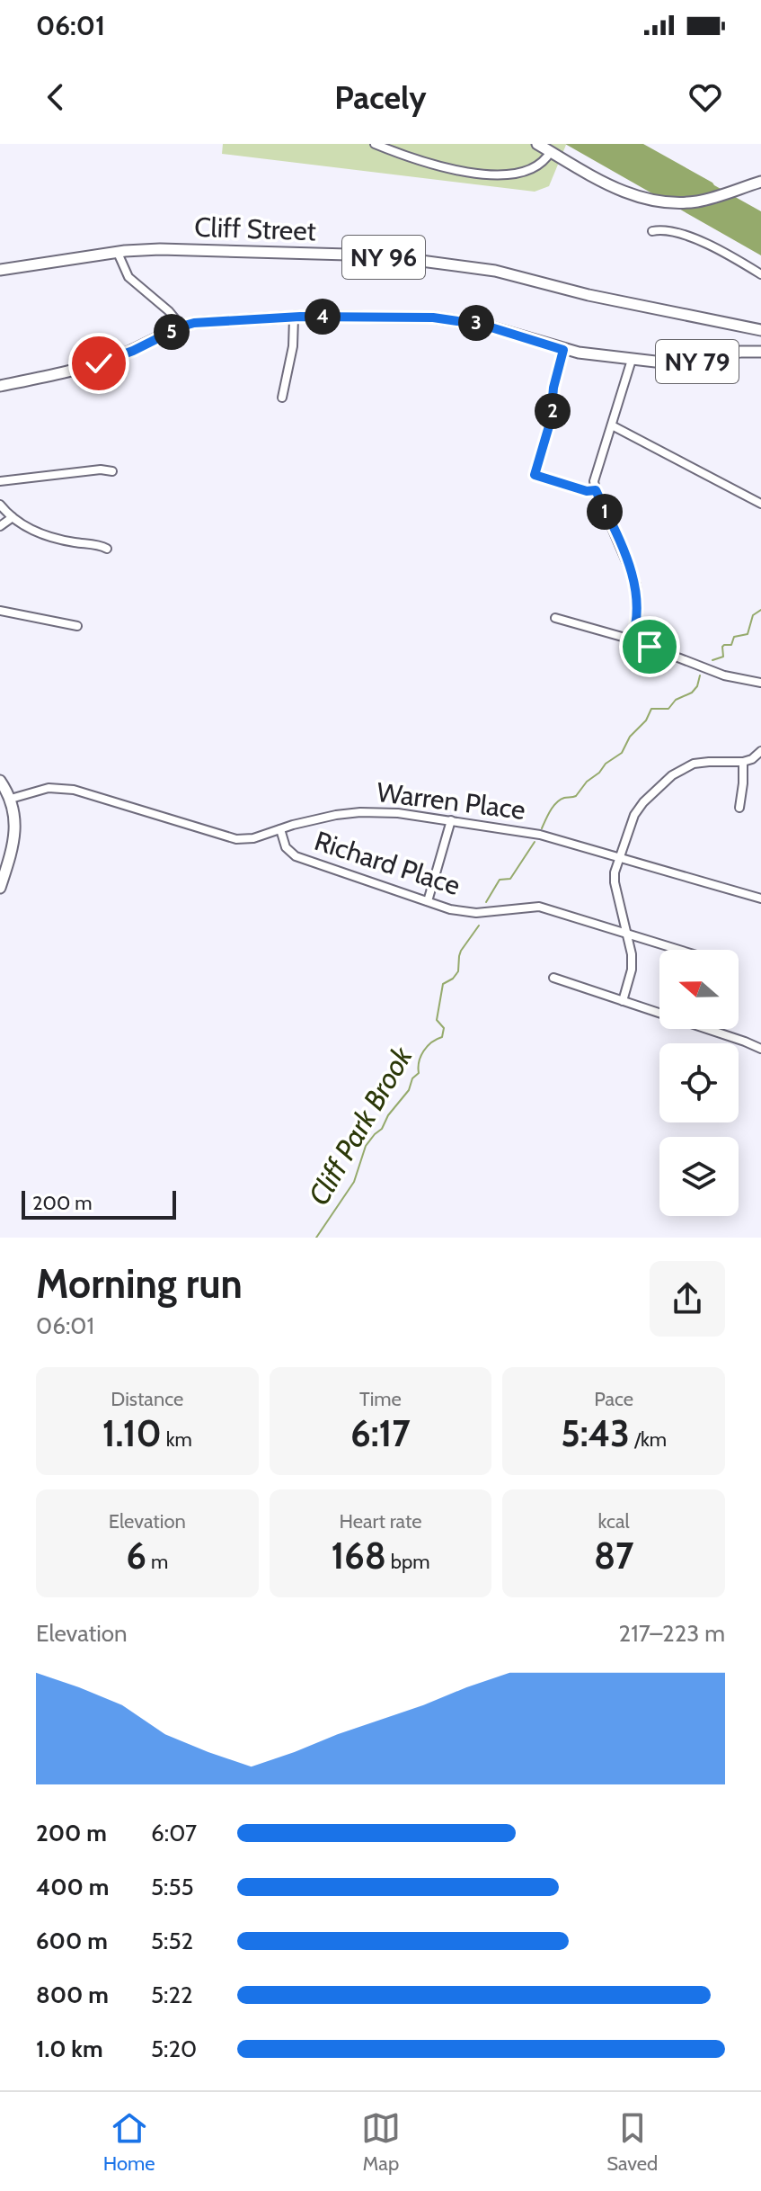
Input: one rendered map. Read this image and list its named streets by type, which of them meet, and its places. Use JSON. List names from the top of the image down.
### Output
{
  "streets": {
    "main road": ["Cliff Street", "NY 96", "NY 79"],
    "street": ["Warren Place", "Richard Place"]
  },
  "crossings": [
    ["Warren Place", "Richard Place"]
  ],
  "water": ["Cliff Park Brook"],
  "scale_bar": "200 m",
  "north": "left",
  "page": {
    "status": "06:01",
    "header": "Pacely",
    "pins": [
      "4",
      "3",
      "5",
      "2",
      "1"
    ],
    "scale": "200 m",
    "heading": ["Morning run", "06:01"],
    "stats": [
      ["Distance", "1.10 km"],
      ["Time", "6:17"],
      ["Pace", "5:43 /km"],
      ["Elevation", "6 m"],
      ["Heart rate", "168 bpm"],
      ["kcal", "87"]
    ],
    "chart": ["Elevation", "217–223 m"],
    "list": [
      {
        "name": "200 m",
        "note": "6:07"
      },
      {
        "name": "400 m",
        "note": "5:55"
      },
      {
        "name": "600 m",
        "note": "5:52"
      },
      {
        "name": "800 m",
        "note": "5:22"
      },
      {
        "name": "1.0 km",
        "note": "5:20"
      }
    ],
    "tabs": ["Home", "Map", "Saved"]
  }
}
